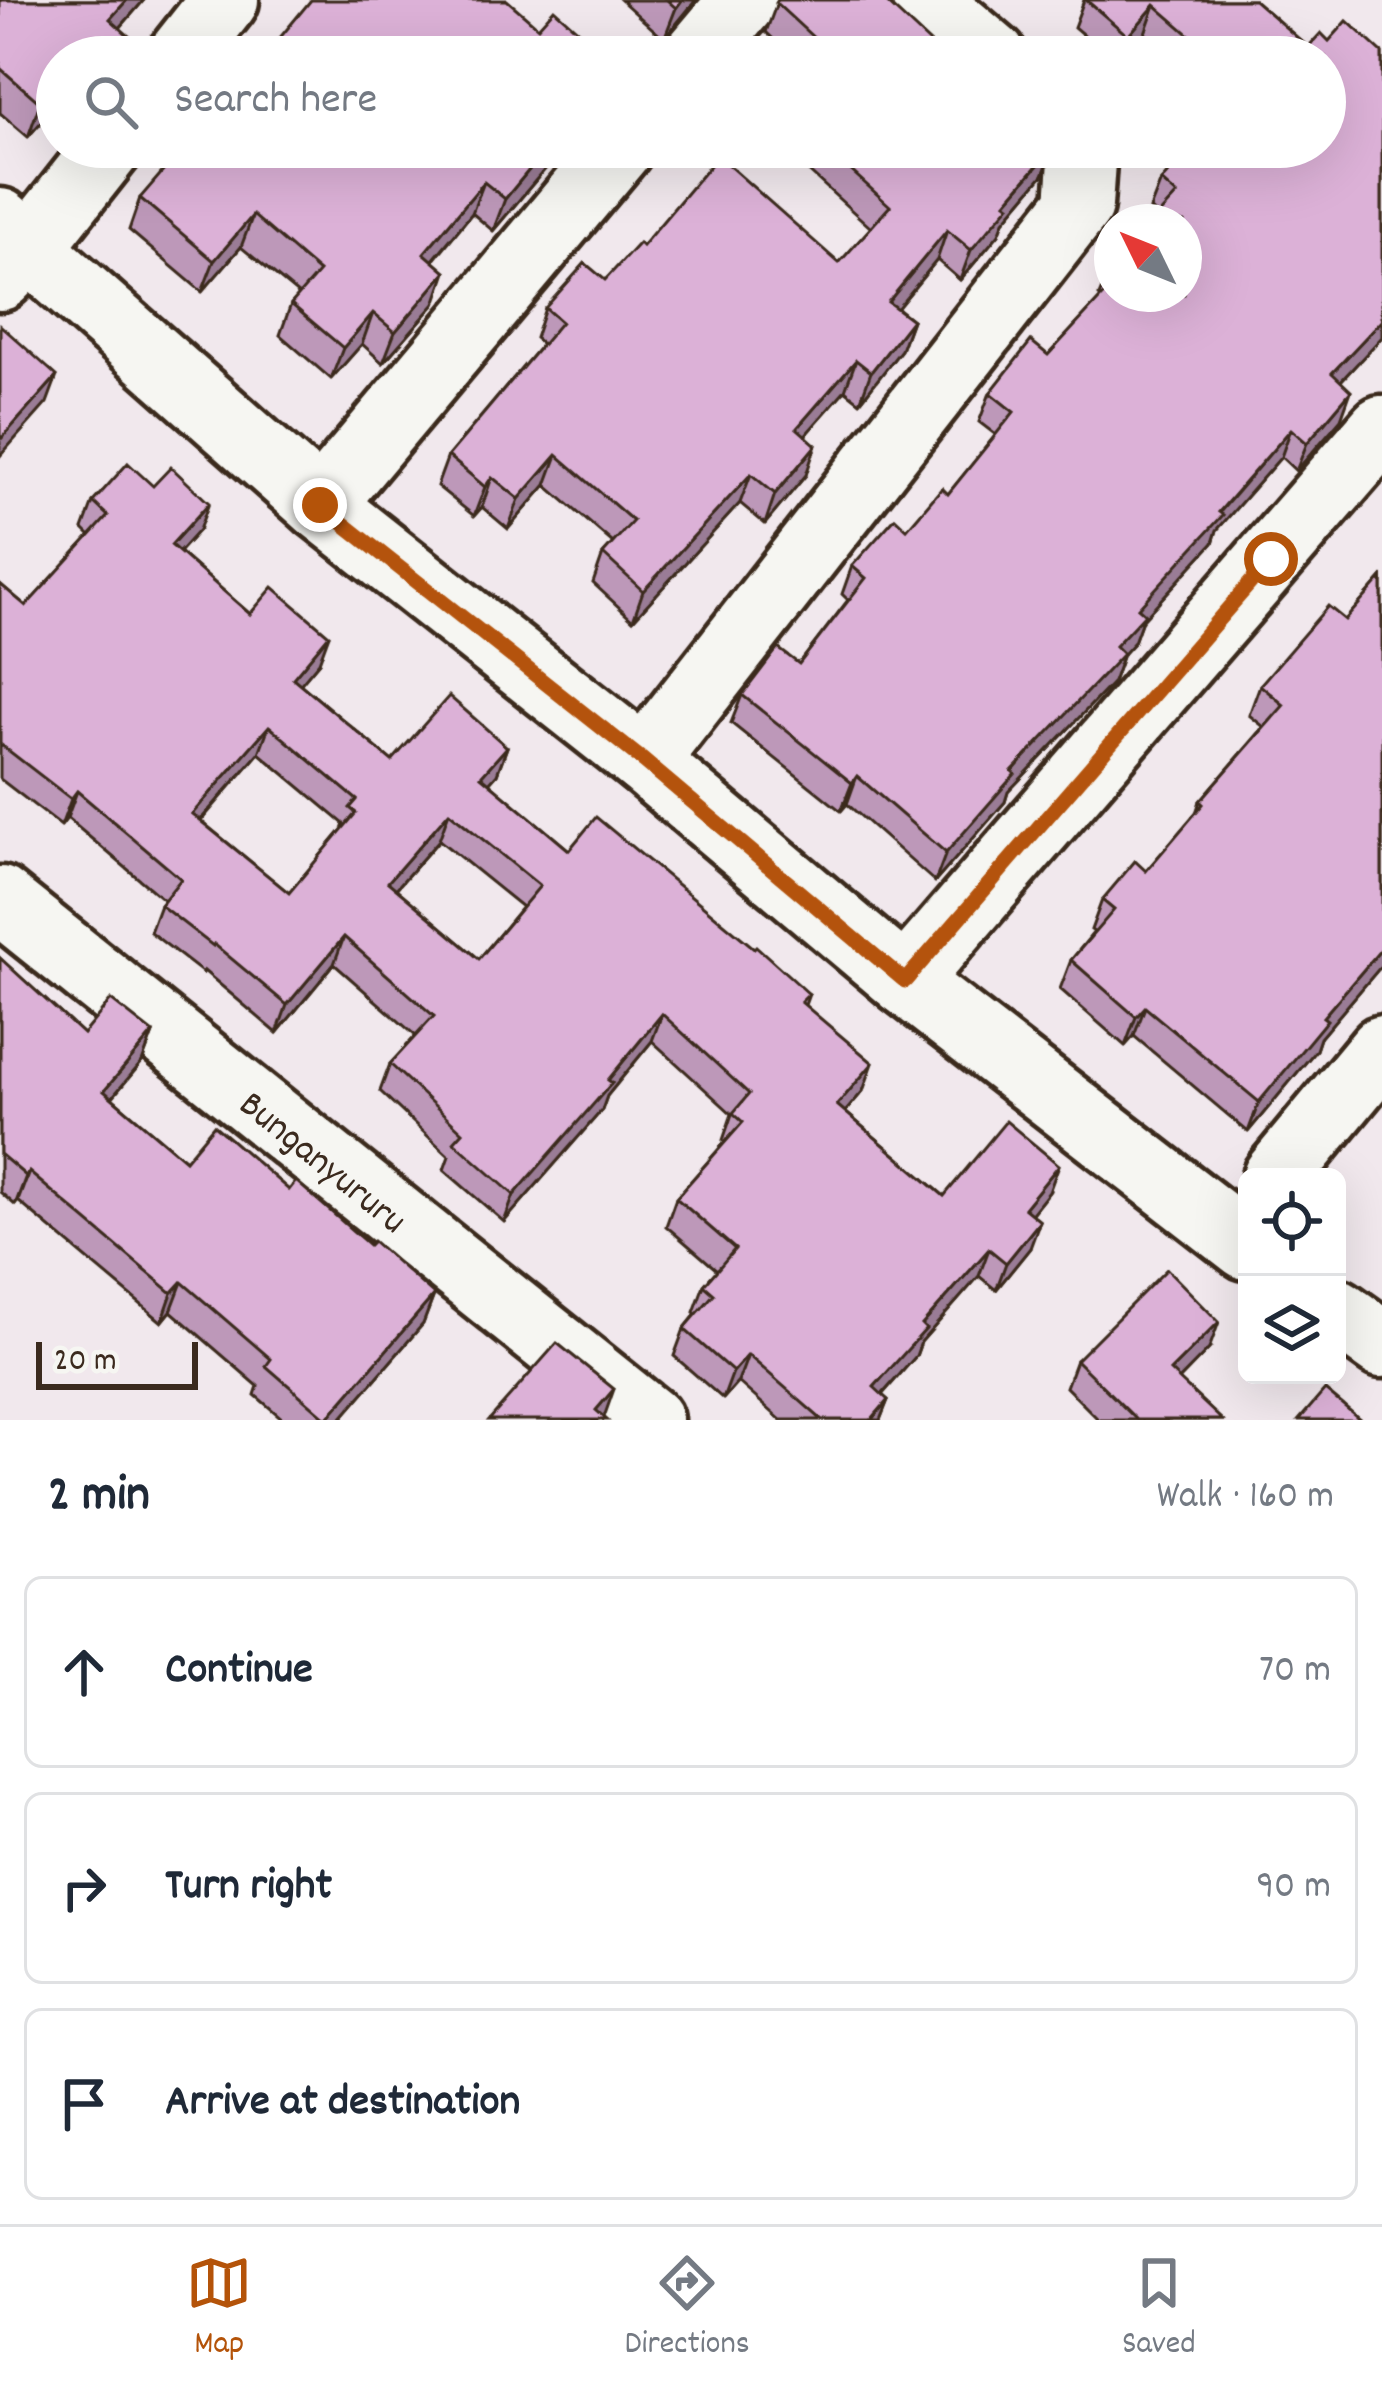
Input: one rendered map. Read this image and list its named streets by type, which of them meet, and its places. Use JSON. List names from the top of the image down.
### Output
{
  "streets": {
    "street": ["Bunganyururu"]
  },
  "scale_bar": "20 m",
  "north": "top left",
  "page": {
    "search": "Search here",
    "scale": "20 m",
    "heading": ["2 min", "Walk · 160 m"],
    "list": [
      ["Continue", "70 m"],
      ["Turn right", "90 m"],
      "Arrive at destination"
    ],
    "nav": ["Map", "Directions", "Saved"]
  }
}
